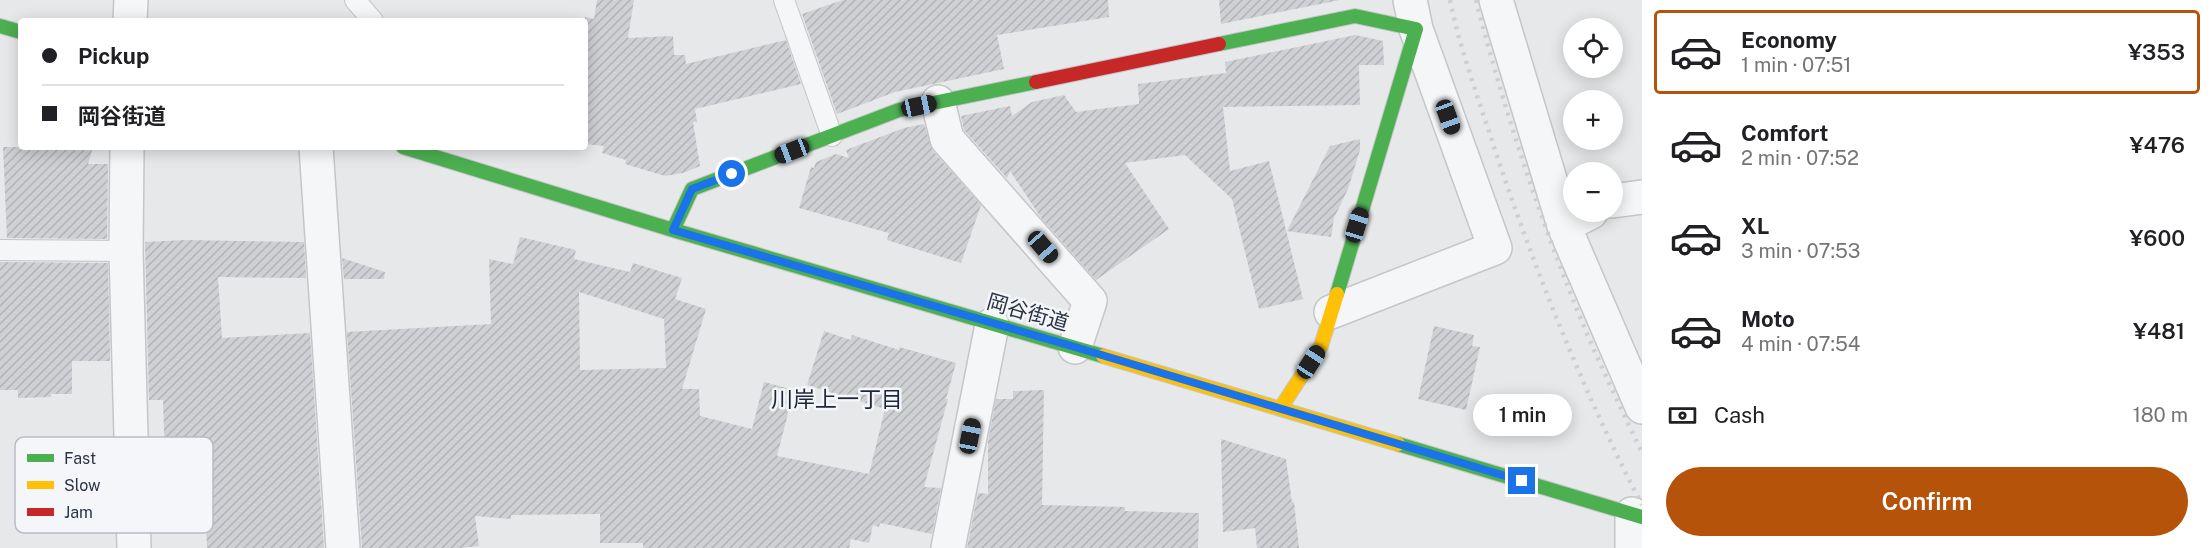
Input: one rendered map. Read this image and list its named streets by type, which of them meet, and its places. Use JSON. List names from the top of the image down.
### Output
{
  "streets": {
    "main road": ["岡谷街道"]
  },
  "districts": ["川岸上一丁目"],
  "legend": ["Fast", "Slow", "Jam"],
  "page": {
    "list": [
      {
        "name": "Economy",
        "note": "1 min · 07:51",
        "value": "¥353"
      },
      {
        "name": "Comfort",
        "note": "2 min · 07:52",
        "value": "¥476"
      },
      {
        "name": "XL",
        "note": "3 min · 07:53",
        "value": "¥600"
      },
      {
        "name": "Moto",
        "note": "4 min · 07:54",
        "value": "¥481"
      }
    ],
    "map_buttons": ["+", "−"],
    "banner": ["Pickup", "岡谷街道"],
    "pay": ["Cash", "180 m"],
    "bubble": "1 min",
    "buttons": "Confirm"
  }
}
